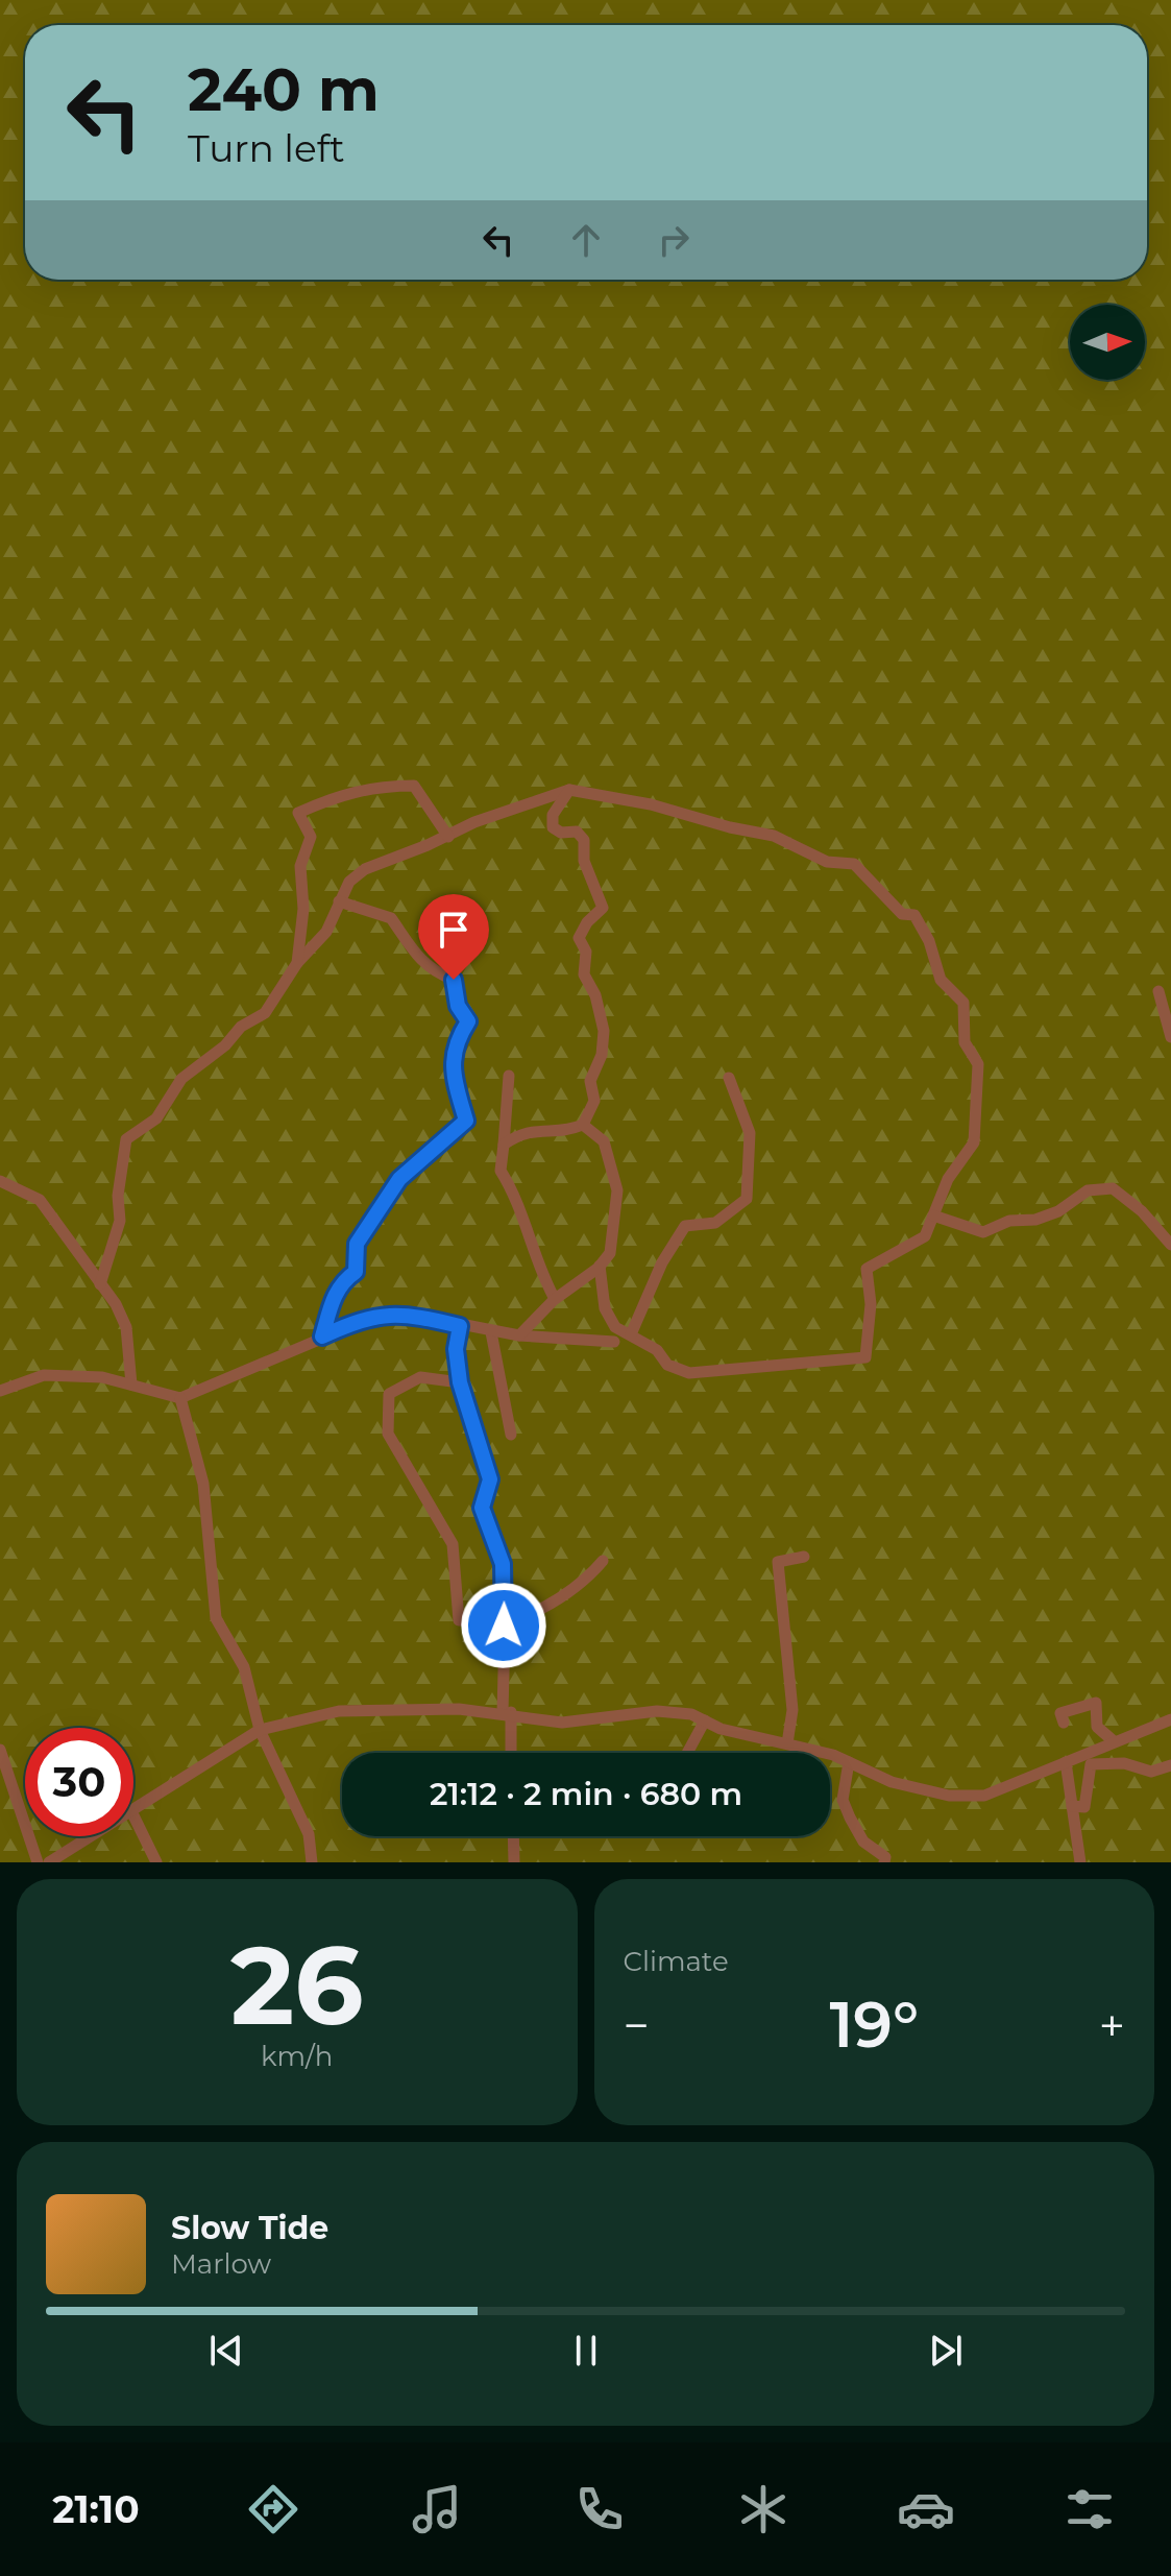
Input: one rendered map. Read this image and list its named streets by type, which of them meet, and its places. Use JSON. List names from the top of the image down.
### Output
{
  "north": "right",
  "page": {
    "turn": ["240 m", "Turn left"],
    "limit": "30",
    "trip": "21:12 · 2 min · 680 m",
    "tile": [
      ["26", "km/h"],
      "Climate"
    ],
    "heat": ["−", "19°", "+"],
    "song": ["Slow Tide", "Marlow"],
    "tabs": "21:10"
  }
}
